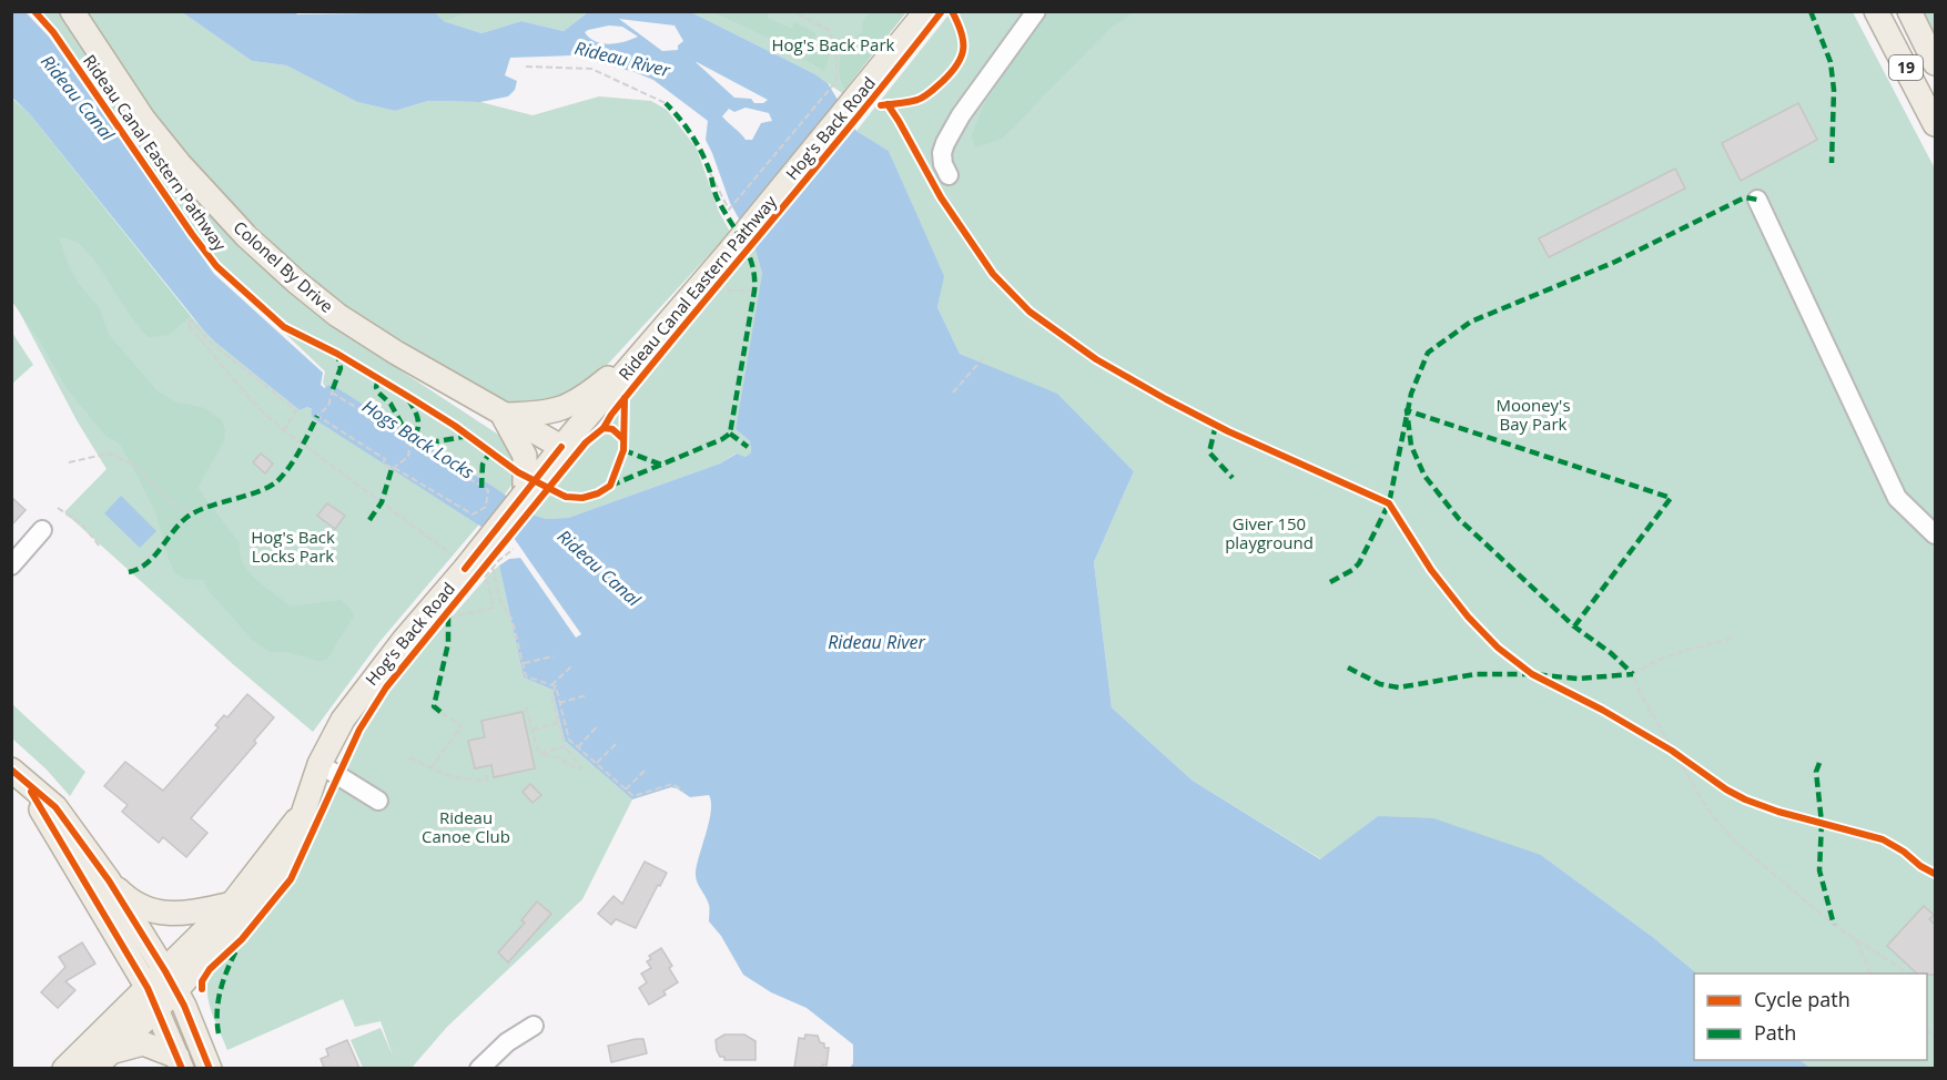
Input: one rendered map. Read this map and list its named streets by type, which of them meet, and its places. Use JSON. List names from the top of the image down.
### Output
{
  "streets": {
    "main road": ["19", "Hog's Back Road", "Colonel By Drive"],
    "cycle path": ["Rideau Canal Eastern Pathway"]
  },
  "crossings": [
    ["Hog's Back Road", "Colonel By Drive"]
  ],
  "water": ["Rideau River", "Rideau Canal", "Hogs Back Locks"],
  "parks": [
    "Hog's Back Park",
    "Mooney's Bay Park",
    "Giver 150 playground",
    "Hog's Back Locks Park",
    "Rideau Canoe Club"
  ],
  "legend": ["Cycle path", "Path"]
}
